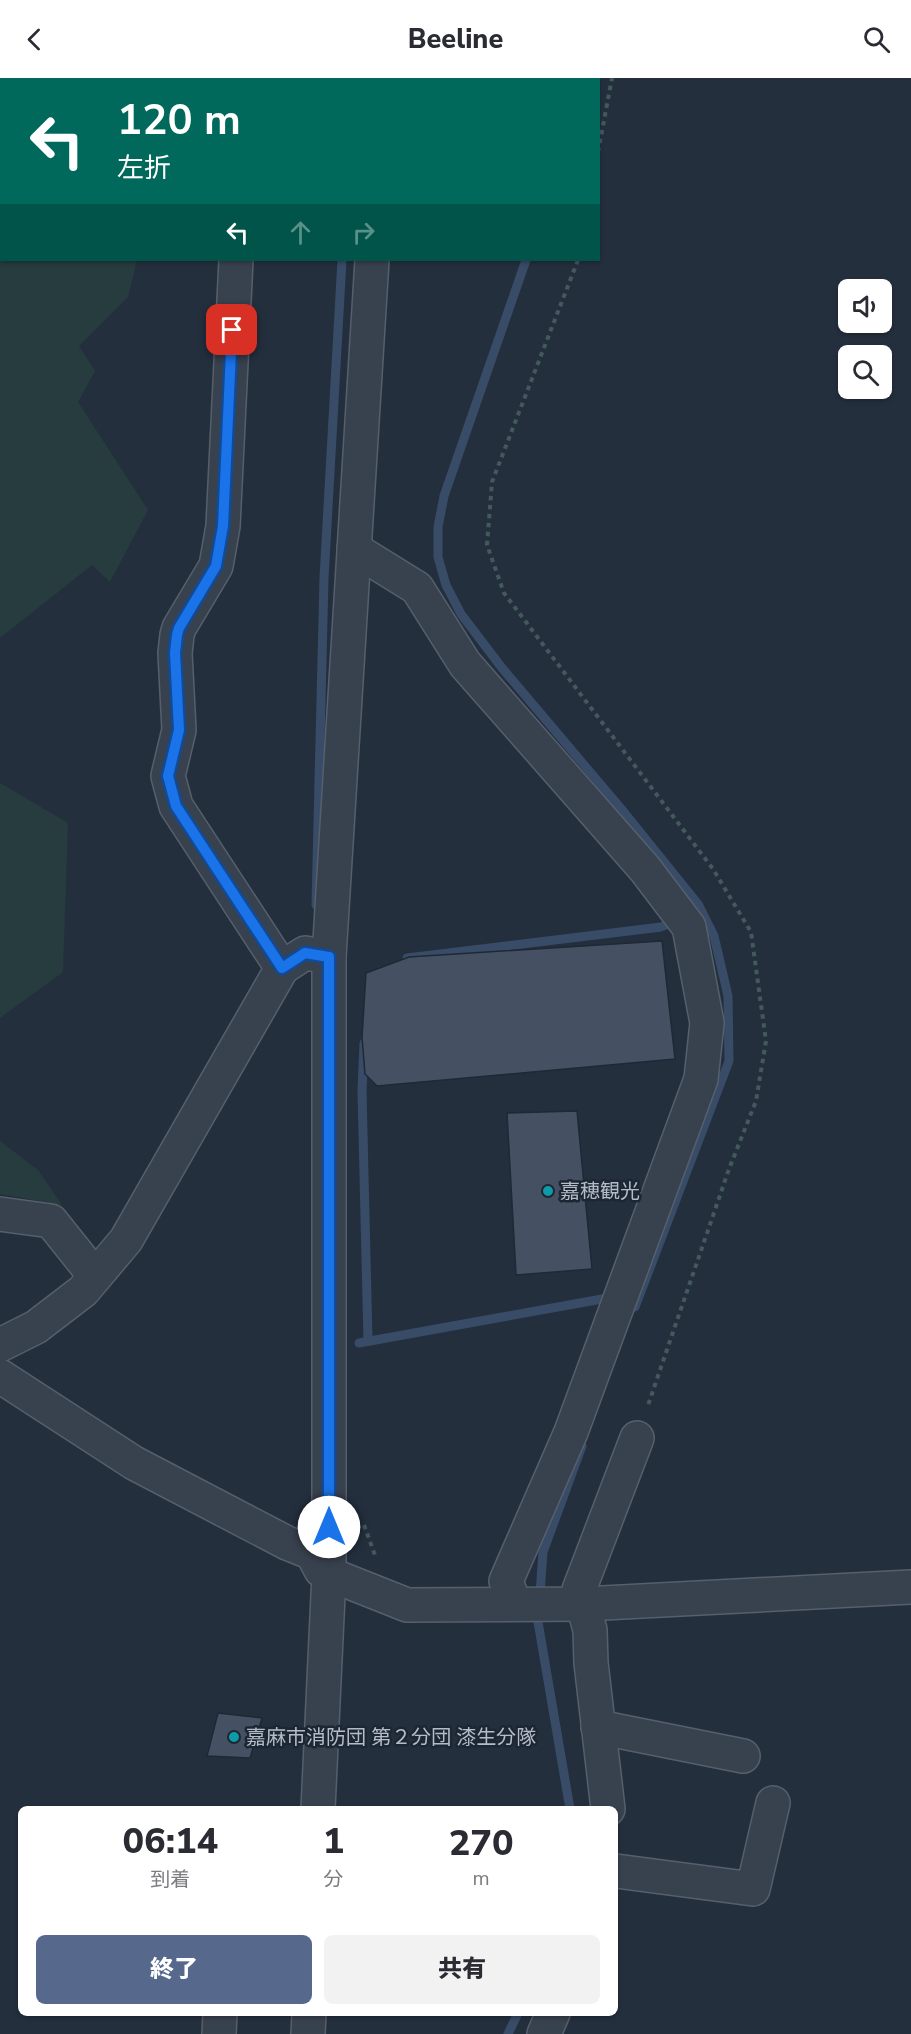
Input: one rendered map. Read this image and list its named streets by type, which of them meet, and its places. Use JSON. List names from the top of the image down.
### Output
{
  "places": ["嘉穂観光", "嘉麻市消防団 第２分団 漆生分隊"],
  "page": {
    "header": "Beeline",
    "turn": ["120 m", "左折"],
    "eta": [
      "06:14",
      "到着",
      "1",
      "分",
      "270",
      "m"
    ],
    "buttons": ["終了", "共有"]
  }
}
